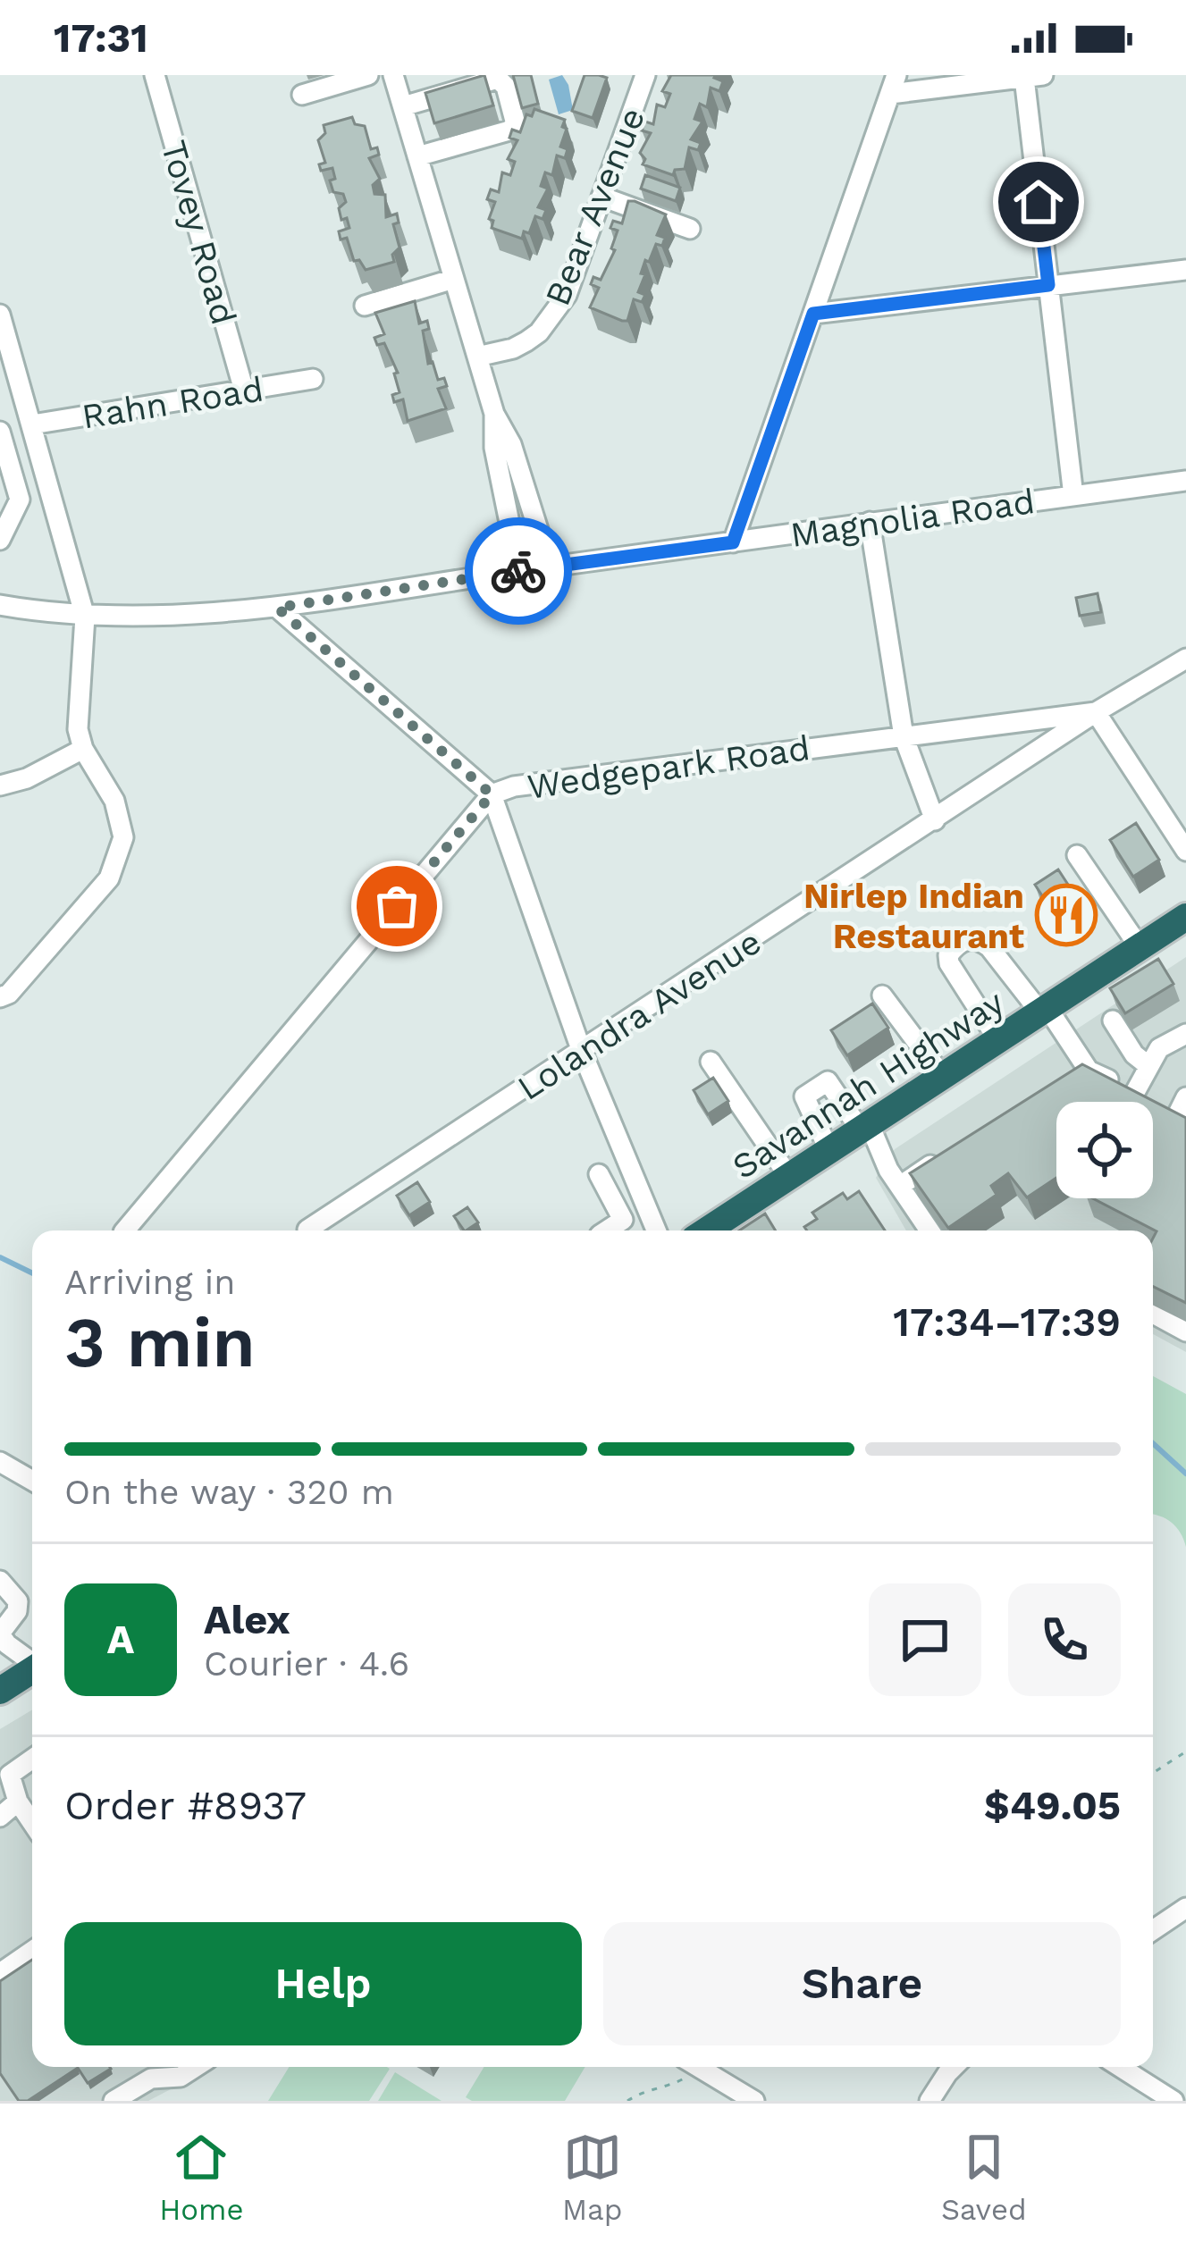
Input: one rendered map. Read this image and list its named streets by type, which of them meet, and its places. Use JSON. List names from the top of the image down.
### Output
{
  "streets": {
    "highway": ["Savannah Highway"],
    "street": [
      "Bear Avenue",
      "Tovey Road",
      "Rahn Road",
      "Magnolia Road",
      "Wedgepark Road",
      "Lolandra Avenue"
    ]
  },
  "crossings": [
    ["Tovey Road", "Rahn Road"],
    ["Wedgepark Road", "Lolandra Avenue"]
  ],
  "places": {
    "restaurant": ["Nirlep Indian Restaurant"]
  },
  "page": {
    "status": "17:31",
    "heading": ["3 min", "Arriving in", "17:34–17:39"],
    "panel": [
      "Alex",
      "Courier · 4.6",
      "Order #8937",
      "$49.05"
    ],
    "bar": "On the way · 320 m",
    "round": "A",
    "buttons": ["Help", "Share"],
    "tabs": ["Home", "Map", "Saved"]
  }
}
